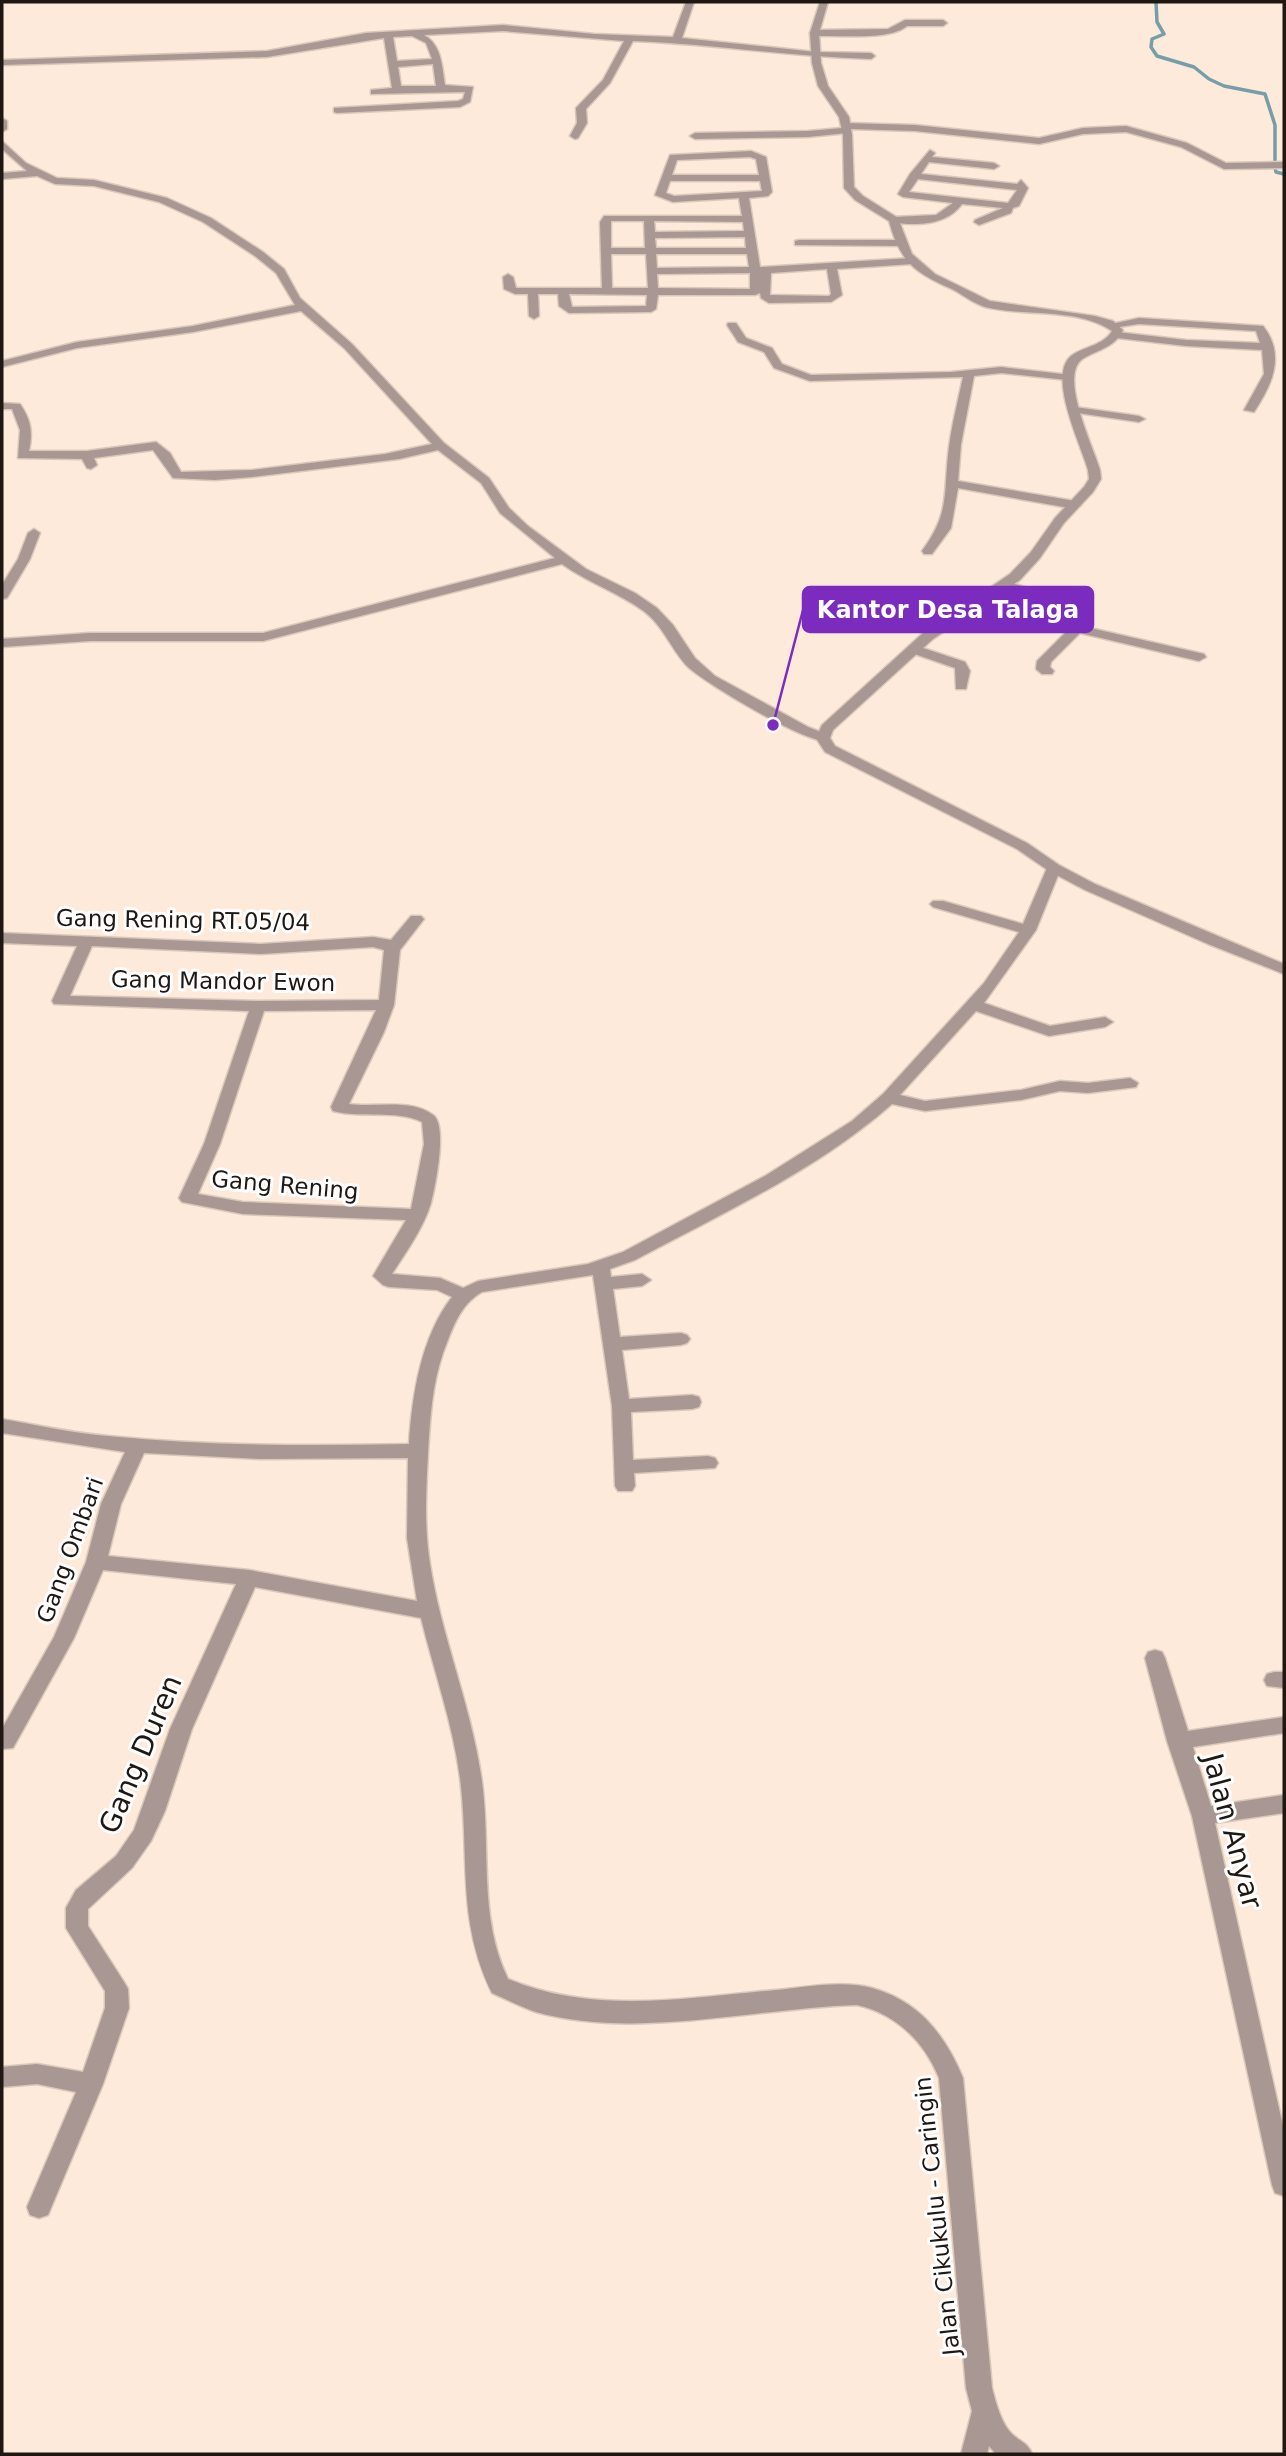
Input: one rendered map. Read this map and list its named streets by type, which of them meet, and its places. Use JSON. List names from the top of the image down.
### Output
{
  "streets": {
    "street": [
      "Gang Rening RT.05/04",
      "Gang Mandor Ewon",
      "Gang Rening",
      "Gang Ombari",
      "Gang Duren",
      "Jalan Anyar",
      "Jalan Cikukulu - Caringin"
    ]
  },
  "crossings": [
    ["Gang Rening RT.05/04", "Gang Mandor Ewon"],
    ["Gang Mandor Ewon", "Gang Rening"]
  ],
  "places": ["Kantor Desa Talaga"]
}
